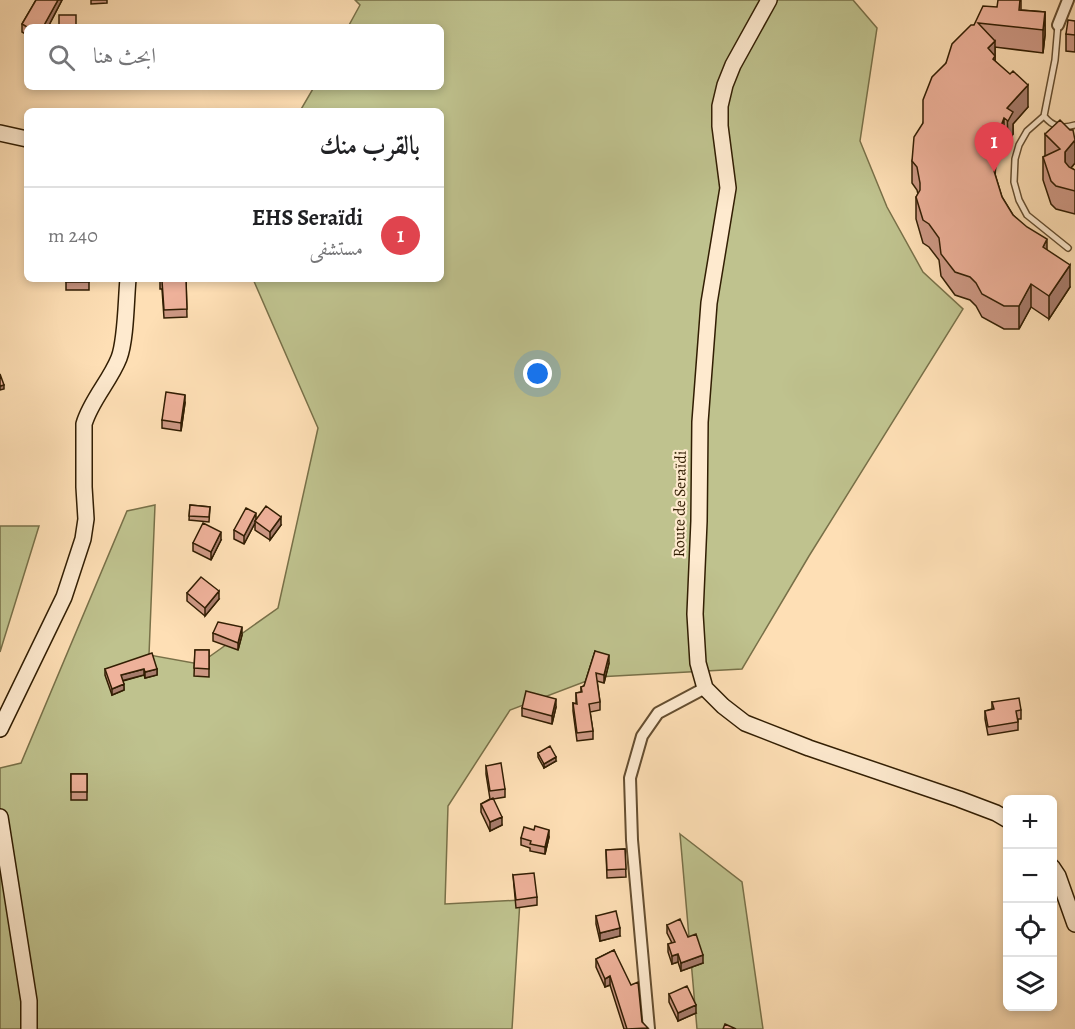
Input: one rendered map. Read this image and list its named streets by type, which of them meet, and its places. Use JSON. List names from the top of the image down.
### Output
{
  "streets": {
    "main road": ["Route de Seraïdi"]
  },
  "page": {
    "search": "ابحث هنا",
    "heading": "بالقرب منك",
    "pins": "1",
    "list": [
      {
        "mark": "1",
        "name": "EHS Seraïdi",
        "note": "مستشفى",
        "value": "240 m"
      }
    ],
    "map_buttons": ["+", "−"]
  }
}
